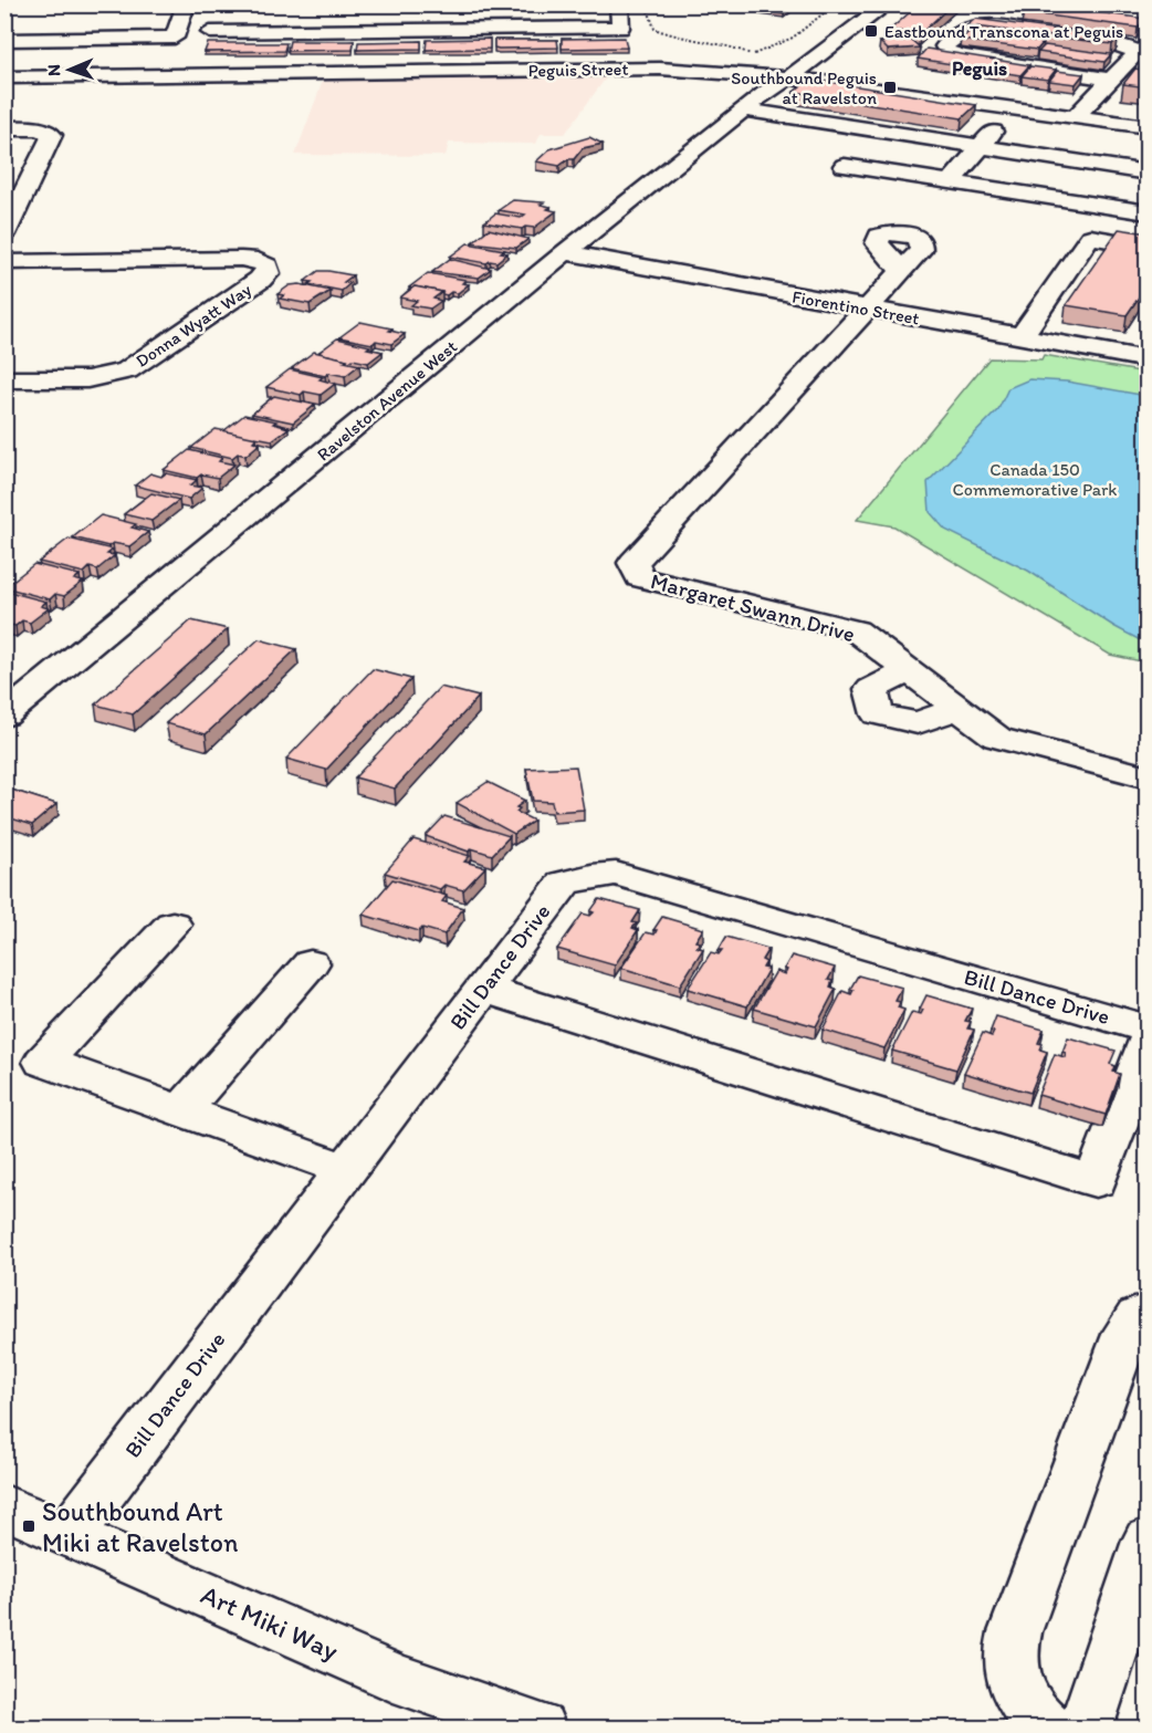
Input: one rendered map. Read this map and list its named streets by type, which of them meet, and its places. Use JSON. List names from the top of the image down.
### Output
{
  "streets": {
    "street": [
      "Peguis Street",
      "Fiorentino Street",
      "Donna Wyatt Way",
      "Ravelston Avenue West",
      "Margaret Swann Drive",
      "Bill Dance Drive",
      "Art Miki Way"
    ]
  },
  "crossings": [
    ["Peguis Street", "Ravelston Avenue West"],
    ["Fiorentino Street", "Ravelston Avenue West"],
    ["Fiorentino Street", "Margaret Swann Drive"],
    ["Bill Dance Drive", "Art Miki Way"]
  ],
  "districts": ["Peguis"],
  "parks": ["Canada 150 Commemorative Park"],
  "places": {
    "transit": ["Eastbound Transcona at Peguis", "Southbound Peguis at Ravelston", "Southbound Art Miki at Ravelston"]
  },
  "north": "left"
}
